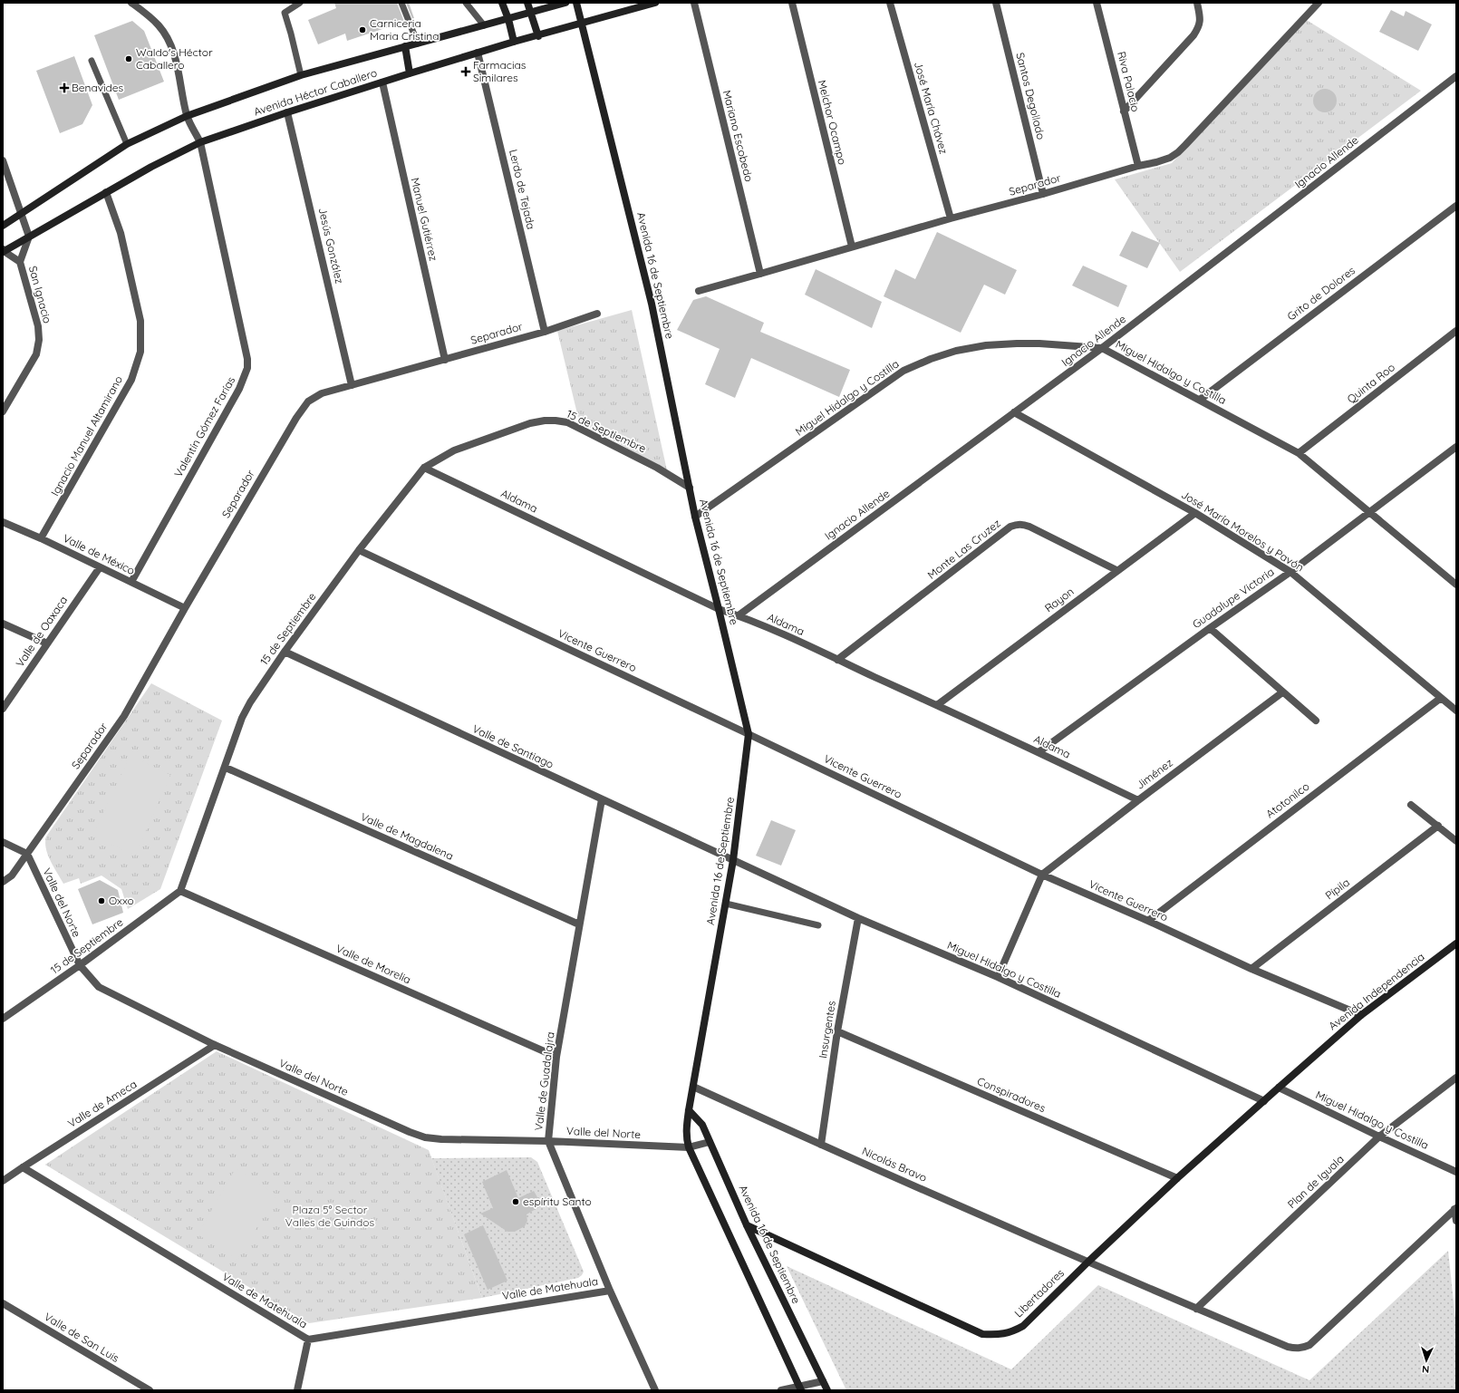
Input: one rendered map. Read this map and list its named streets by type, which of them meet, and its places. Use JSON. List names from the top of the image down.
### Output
{
  "streets": {
    "street": [
      "Riva Palacio",
      "Avenida Héctor Caballero",
      "Santos Degollado",
      "José María Chávez",
      "Melchor Ocampo",
      "Mariano Escobedo",
      "Ignacio Allende",
      "Separador",
      "Lerdo de Tejada",
      "Manuel Gutiérrez",
      "Jesús González",
      "Avenida 16 de Septiembre",
      "Grito de Dolores",
      "San Ignacio",
      "Miguel Hidalgo y Costilla",
      "Quinta Roo",
      "Valentín Gómez Farías",
      "15 de Septiembre",
      "Ignacio Manuel Altamirano",
      "Aldama",
      "José María Morelos y Pavón",
      "Monte Las Cruzez",
      "Valle de México",
      "Guadalupe Victoria",
      "Rayon",
      "Valle de Oaxaca",
      "Vicente Guerrero",
      "Valle de Santiago",
      "Jiménez",
      "Atotonilco",
      "Valle de Magdalena",
      "Pípila",
      "Valle del Norte",
      "Valle de Morelia",
      "Avenida Independencia",
      "Insurgentes",
      "Valle de Guadalajra",
      "Conspiradores",
      "Valle de Ameca",
      "Nicolás Bravo",
      "Plan de Iguala",
      "Valle de Matehuala",
      "Libertadores",
      "Valle de San Luis"
    ]
  },
  "crossings": [
    ["Riva Palacio", "Separador"],
    ["Avenida Héctor Caballero", "Lerdo de Tejada"],
    ["Avenida Héctor Caballero", "Manuel Gutiérrez"],
    ["Avenida Héctor Caballero", "Jesús González"],
    ["Avenida Héctor Caballero", "Avenida 16 de Septiembre"],
    ["Avenida Héctor Caballero", "San Ignacio"],
    ["Avenida Héctor Caballero", "Valentín Gómez Farías"],
    ["Avenida Héctor Caballero", "Ignacio Manuel Altamirano"],
    ["Santos Degollado", "Separador"],
    ["José María Chávez", "Separador"],
    ["Melchor Ocampo", "Separador"],
    ["Mariano Escobedo", "Separador"],
    ["Ignacio Allende", "Miguel Hidalgo y Costilla"],
    ["Ignacio Allende", "Aldama"],
    ["Ignacio Allende", "José María Morelos y Pavón"],
    ["Separador", "Lerdo de Tejada"],
    ["Separador", "Manuel Gutiérrez"],
    ["Separador", "Jesús González"],
    ["Separador", "Valle de México"],
    ["Separador", "Valle del Norte"],
    ["Avenida 16 de Septiembre", "Miguel Hidalgo y Costilla"],
    ["Avenida 16 de Septiembre", "15 de Septiembre"],
    ["Avenida 16 de Septiembre", "Aldama"],
    ["Avenida 16 de Septiembre", "Vicente Guerrero"],
    ["Avenida 16 de Septiembre", "Valle de Santiago"],
    ["Avenida 16 de Septiembre", "Valle del Norte"],
    ["Avenida 16 de Septiembre", "Nicolás Bravo"],
    ["Avenida 16 de Septiembre", "Libertadores"],
    ["Grito de Dolores", "Miguel Hidalgo y Costilla"],
    ["Miguel Hidalgo y Costilla", "Quinta Roo"],
    ["Miguel Hidalgo y Costilla", "Guadalupe Victoria"],
    ["Miguel Hidalgo y Costilla", "Valle de Santiago"],
    ["Miguel Hidalgo y Costilla", "Avenida Independencia"],
    ["Miguel Hidalgo y Costilla", "Insurgentes"],
    ["Miguel Hidalgo y Costilla", "Plan de Iguala"],
    ["Miguel Hidalgo y Costilla", "Libertadores"],
    ["Valentín Gómez Farías", "Valle de México"],
    ["15 de Septiembre", "Aldama"],
    ["15 de Septiembre", "Vicente Guerrero"],
    ["15 de Septiembre", "Valle de Santiago"],
    ["15 de Septiembre", "Valle de Magdalena"],
    ["15 de Septiembre", "Valle del Norte"],
    ["15 de Septiembre", "Valle de Morelia"],
    ["Ignacio Manuel Altamirano", "Valle de México"],
    ["Aldama", "Monte Las Cruzez"],
    ["Aldama", "Guadalupe Victoria"],
    ["Aldama", "Rayon"],
    ["Aldama", "Jiménez"],
    ["José María Morelos y Pavón", "Guadalupe Victoria"],
    ["José María Morelos y Pavón", "Rayon"],
    ["José María Morelos y Pavón", "Atotonilco"],
    ["Monte Las Cruzez", "Rayon"],
    ["Valle de México", "Valle de Oaxaca"],
    ["Vicente Guerrero", "Jiménez"],
    ["Vicente Guerrero", "Atotonilco"],
    ["Vicente Guerrero", "Pípila"],
    ["Vicente Guerrero", "Avenida Independencia"],
    ["Valle de Santiago", "Valle de Guadalajra"],
    ["Valle de Magdalena", "Valle de Guadalajra"],
    ["Valle del Norte", "Valle de Guadalajra"],
    ["Valle del Norte", "Valle de Ameca"],
    ["Valle de Morelia", "Valle de Guadalajra"],
    ["Avenida Independencia", "Libertadores"],
    ["Insurgentes", "Conspiradores"],
    ["Insurgentes", "Nicolás Bravo"],
    ["Valle de Guadalajra", "Valle de Matehuala"],
    ["Conspiradores", "Libertadores"],
    ["Valle de Ameca", "Valle de Matehuala"],
    ["Nicolás Bravo", "Libertadores"]
  ],
  "parks": ["Plaza 5° Sector Valles de Guindos"],
  "places": {
    "other": [
      "Carniceria Maria Cristina",
      "Waldo's Héctor Caballero",
      "Oxxo",
      "espíritu Santo"
    ],
    "health": ["Farmacias Similares", "Benavides"]
  },
  "north": "bottom"
}
